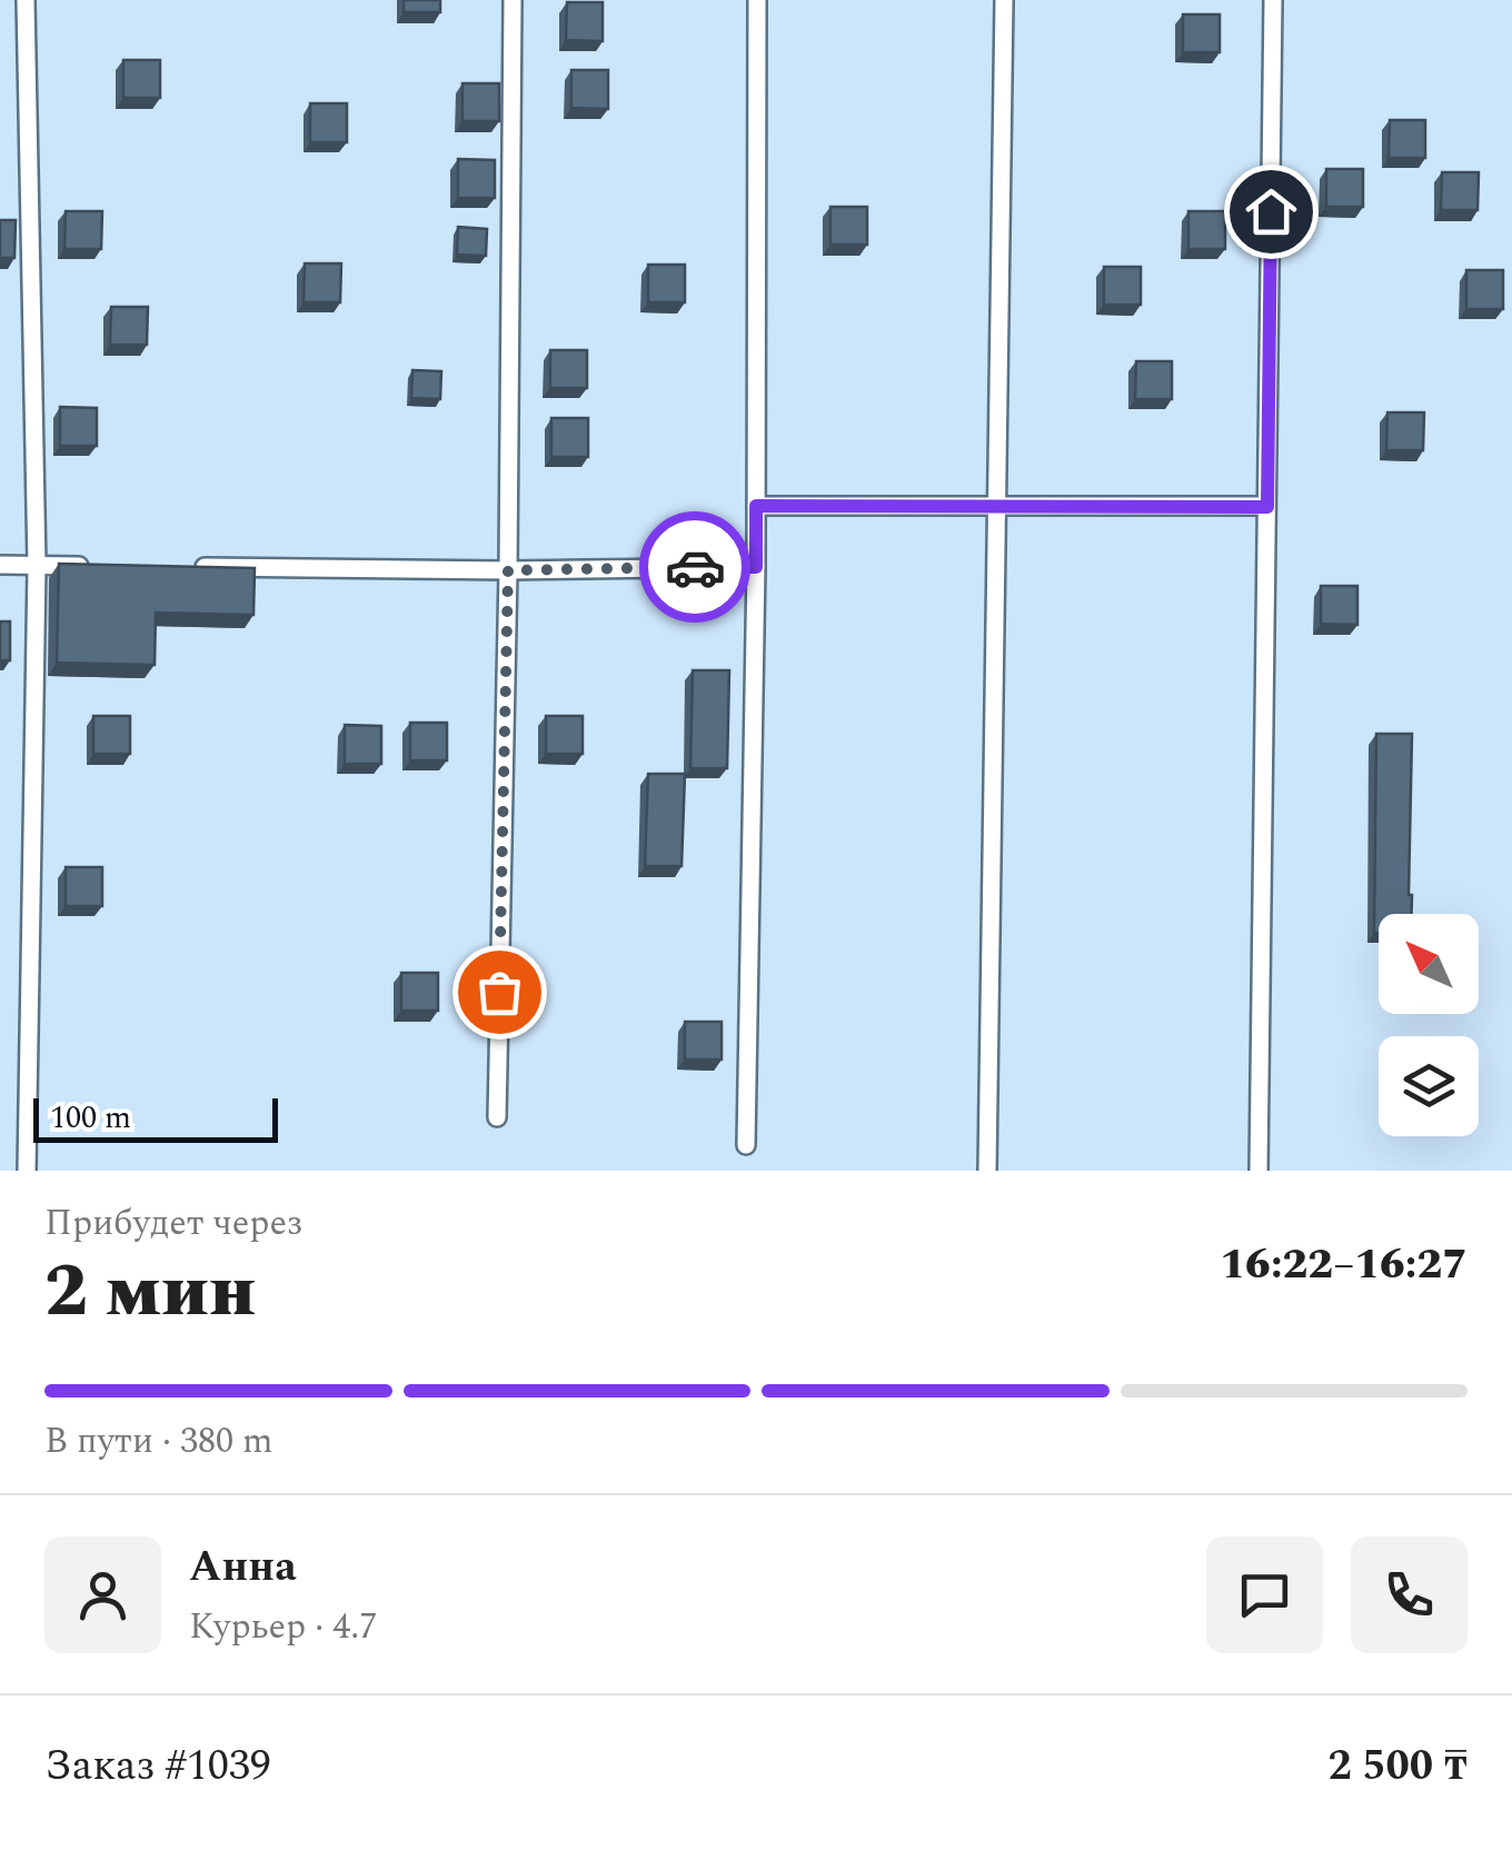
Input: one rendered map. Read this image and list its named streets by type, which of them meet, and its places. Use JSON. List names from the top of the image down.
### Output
{
  "scale_bar": "100 m",
  "north": "top left",
  "page": {
    "scale": "100 m",
    "heading": ["2 мин", "Прибудет через", "16:22–16:27"],
    "panel": [
      "Анна",
      "Курьер · 4.7",
      "Заказ #1039",
      "2 500 ₸"
    ],
    "bar": "В пути · 380 m"
  }
}
